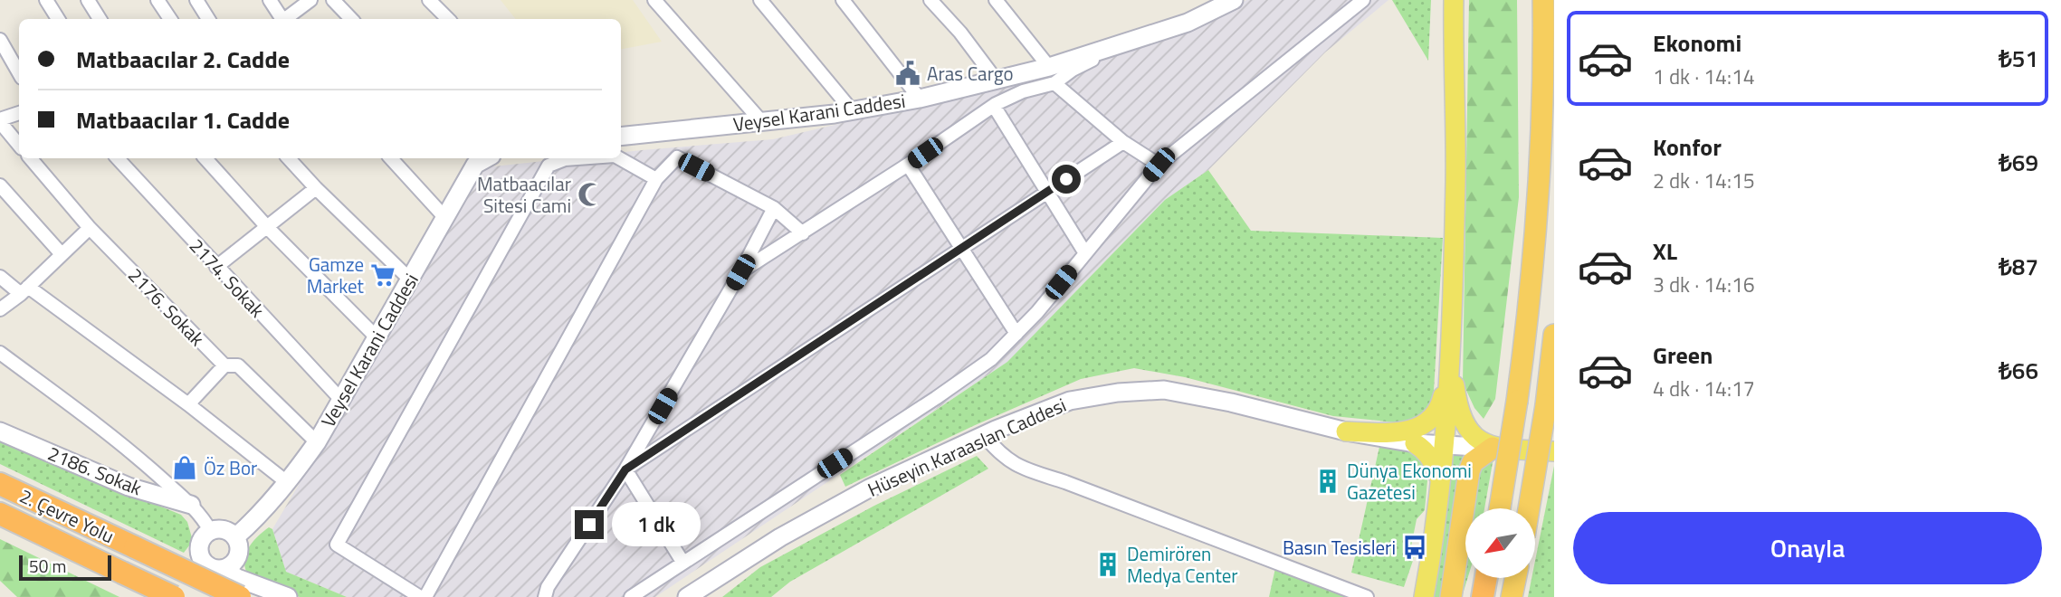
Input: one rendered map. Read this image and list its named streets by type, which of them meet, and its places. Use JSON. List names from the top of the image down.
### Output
{
  "streets": {
    "highway": ["2. Çevre Yolu"],
    "main road": ["Veysel Karani Caddesi", "Hüseyin Karaaslan Caddesi", "2186. Sokak"],
    "street": ["2174. Sokak", "2176. Sokak"]
  },
  "crossings": [
    ["Veysel Karani Caddesi", "2174. Sokak"],
    ["Veysel Karani Caddesi", "2176. Sokak"]
  ],
  "places": {
    "public building": ["Aras Cargo"],
    "mosque": ["Matbaacılar Sitesi Cami"],
    "supermarket": ["Gamze Market"],
    "shop": ["Öz Bor"],
    "building": ["Dünya Ekonomi Gazetesi", "Demirören Medya Center"],
    "bus stop": ["Basın Tesisleri"]
  },
  "scale_bar": "50 m",
  "north": "bottom left",
  "page": {
    "list": [
      {
        "name": "Ekonomi",
        "note": "1 dk · 14:14",
        "value": "₺51"
      },
      {
        "name": "Konfor",
        "note": "2 dk · 14:15",
        "value": "₺69"
      },
      {
        "name": "XL",
        "note": "3 dk · 14:16",
        "value": "₺87"
      },
      {
        "name": "Green",
        "note": "4 dk · 14:17",
        "value": "₺66"
      }
    ],
    "banner": ["Matbaacılar 2. Cadde", "Matbaacılar 1. Cadde"],
    "buttons": "Onayla",
    "bubble": "1 dk",
    "scale": "50 m"
  }
}
